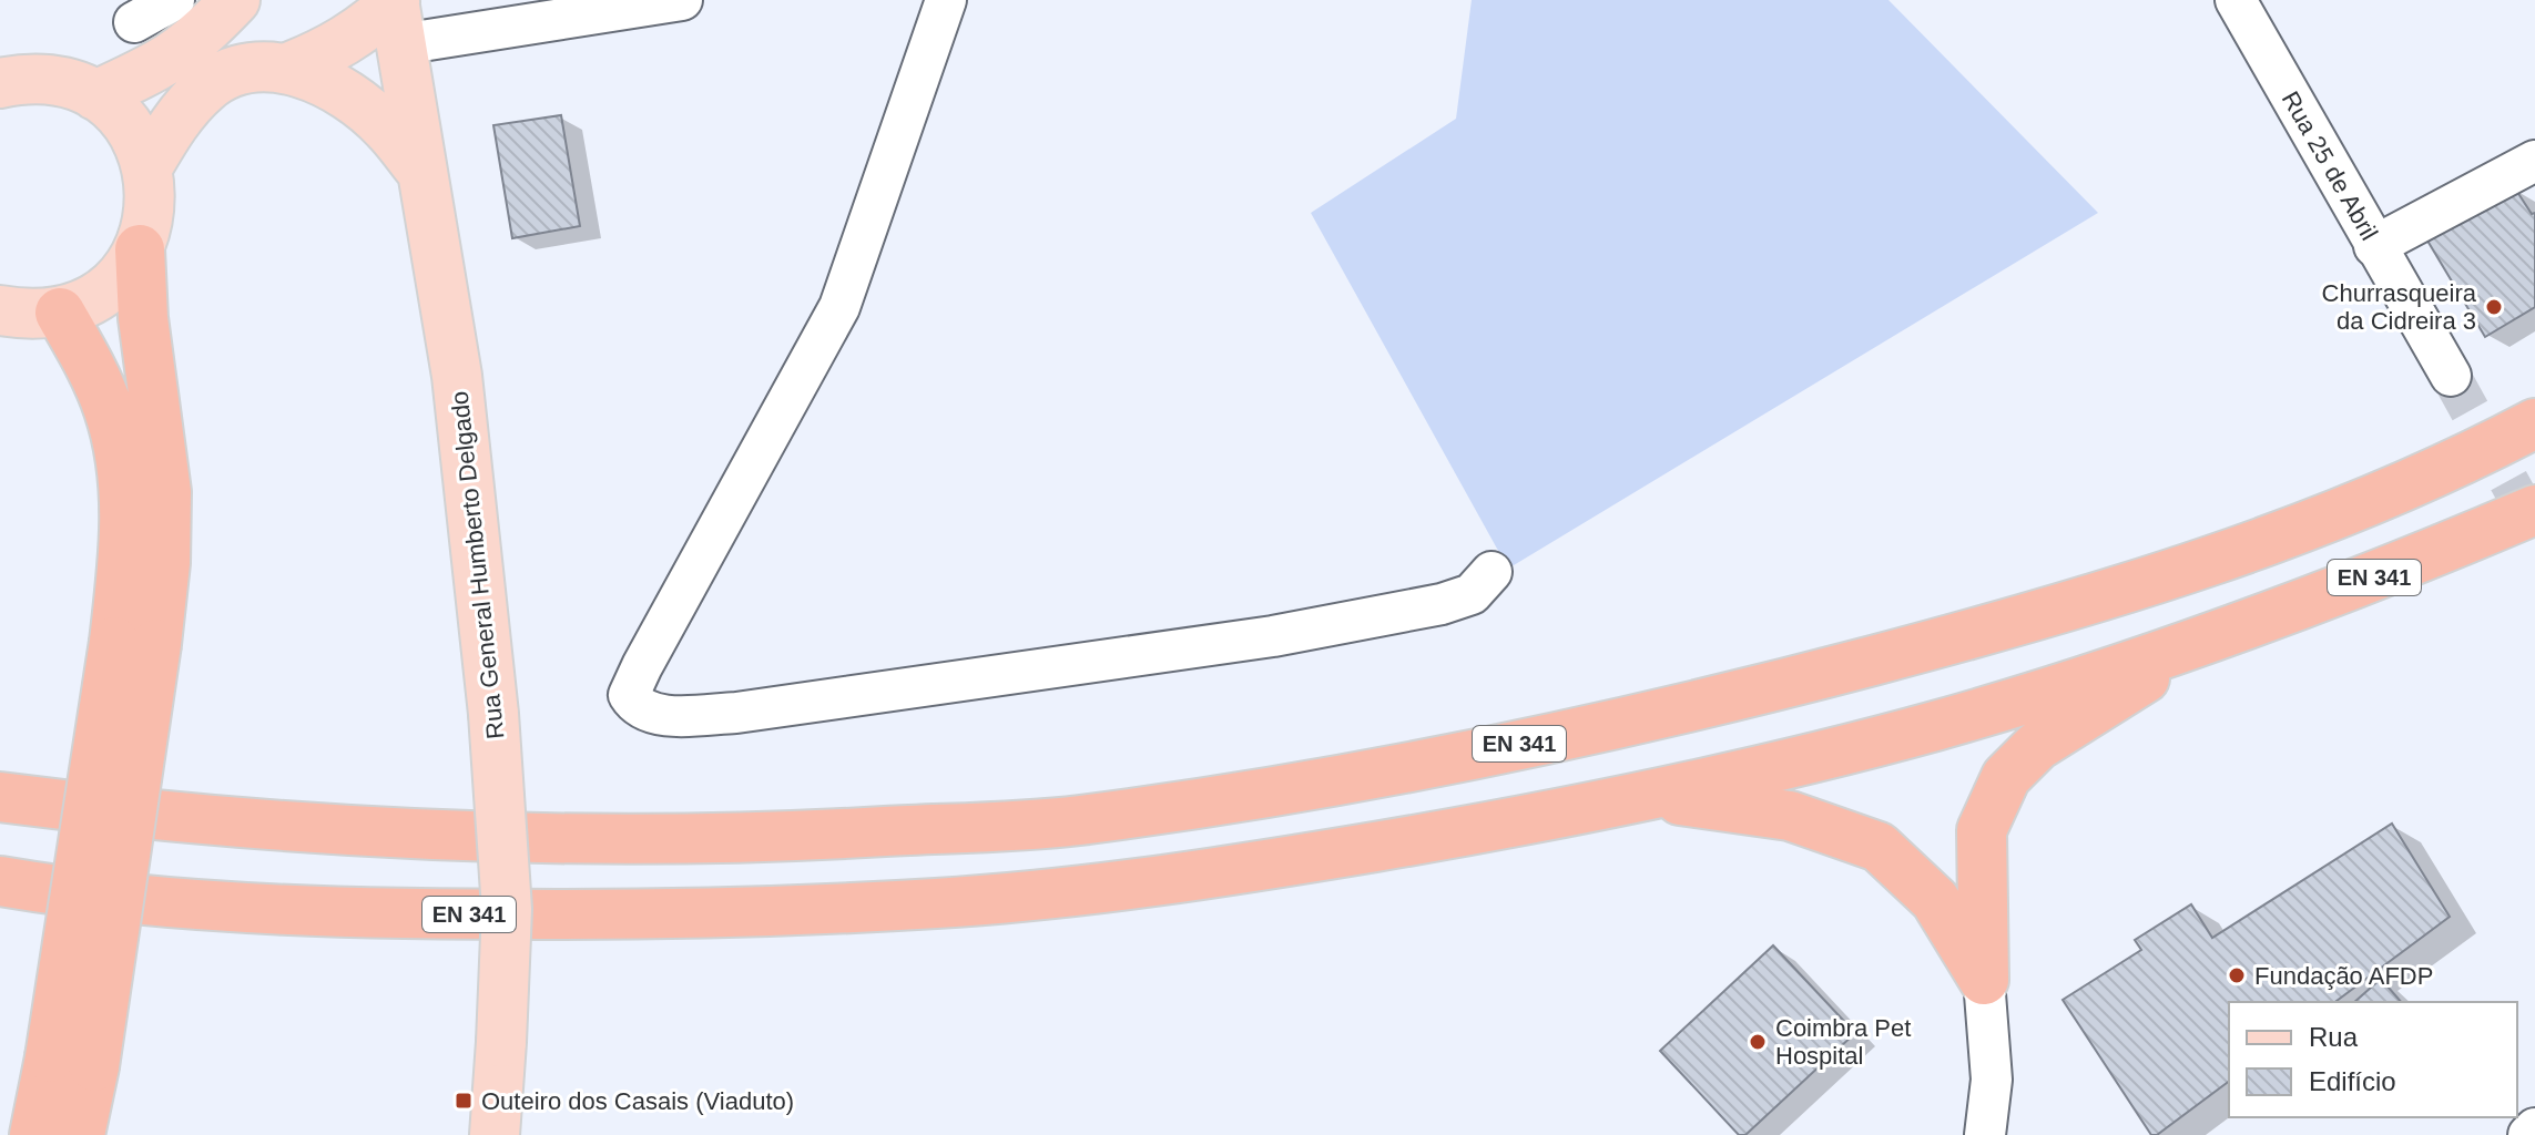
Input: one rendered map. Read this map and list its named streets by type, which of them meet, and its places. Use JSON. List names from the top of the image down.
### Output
{
  "streets": {
    "highway": ["EN 341"],
    "main road": ["Rua General Humberto Delgado"],
    "street": ["Rua 25 de Abril"]
  },
  "places": {
    "other": ["Churrasqueira da Cidreira 3", "Fundação AFDP", "Coimbra Pet Hospital"],
    "transit": ["Outeiro dos Casais (Viaduto)"]
  },
  "legend": ["Rua", "Edifício"]
}
